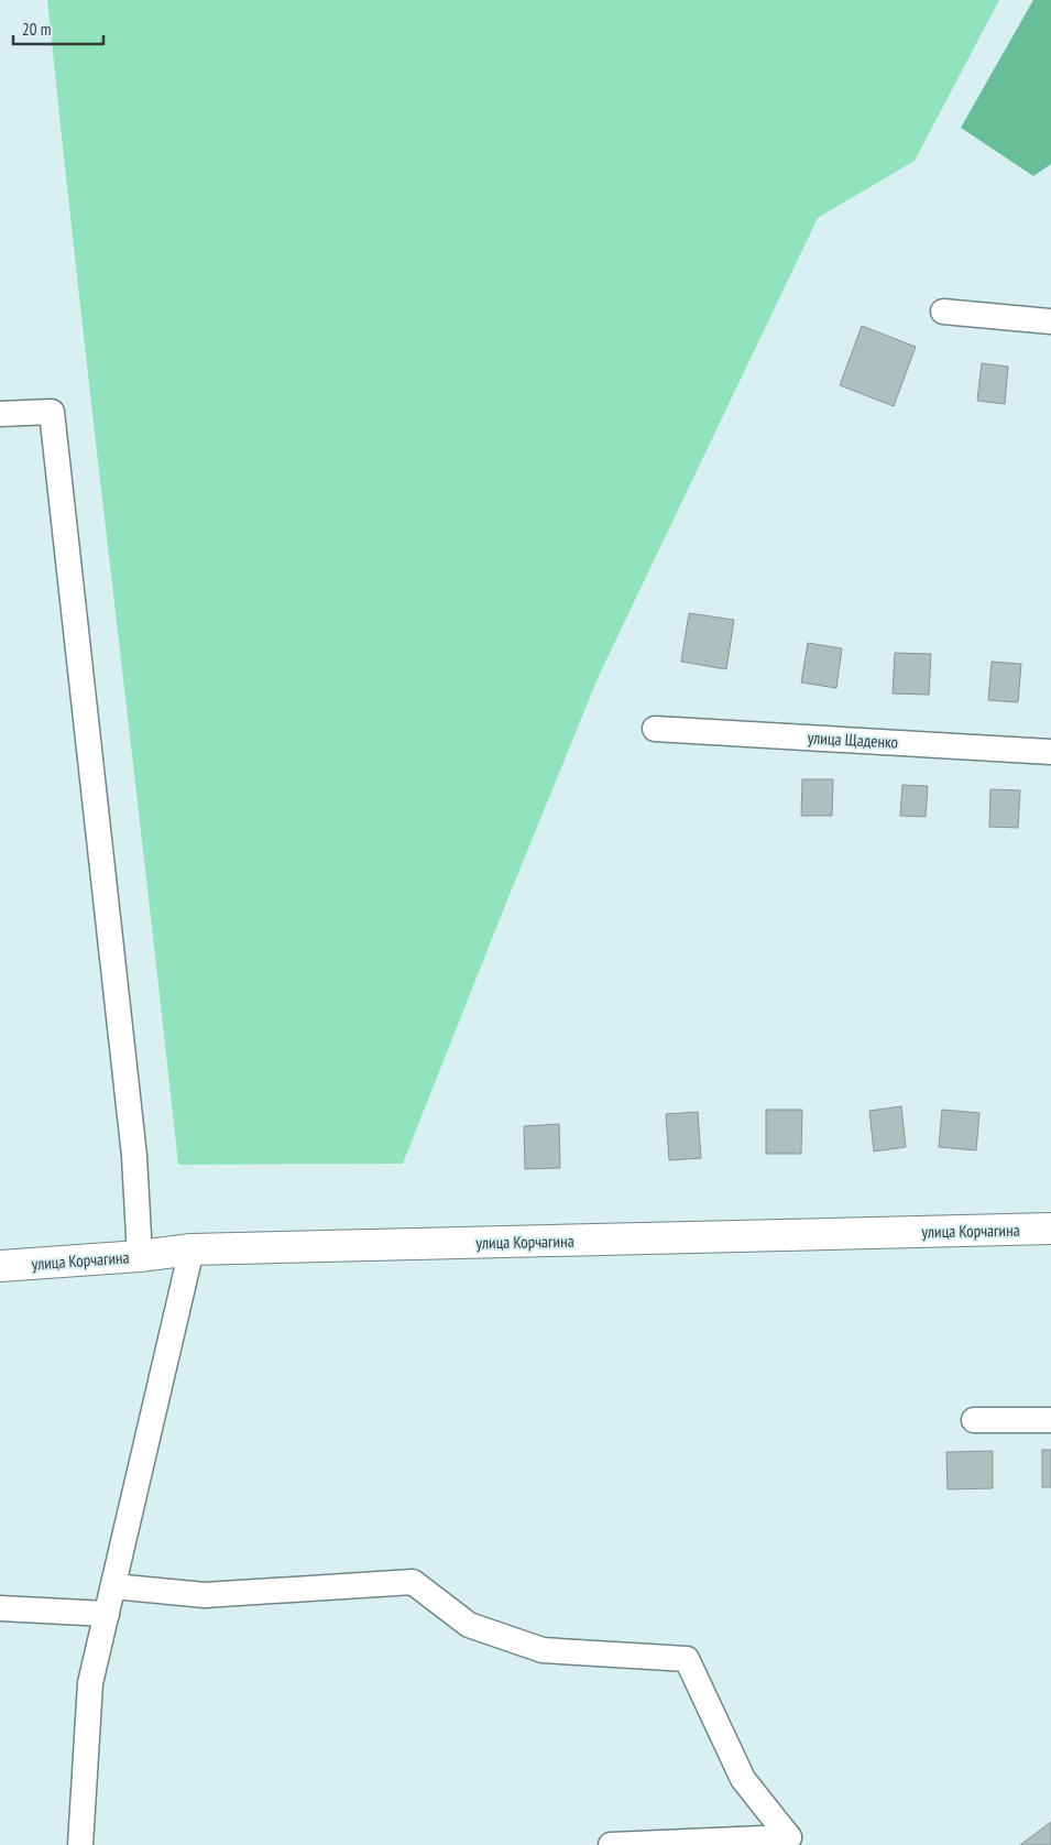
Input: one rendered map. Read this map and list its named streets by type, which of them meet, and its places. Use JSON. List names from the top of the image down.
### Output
{
  "streets": {
    "street": ["улица Щаденко", "улица Корчагина"]
  },
  "scale_bar": "20 m"
}
